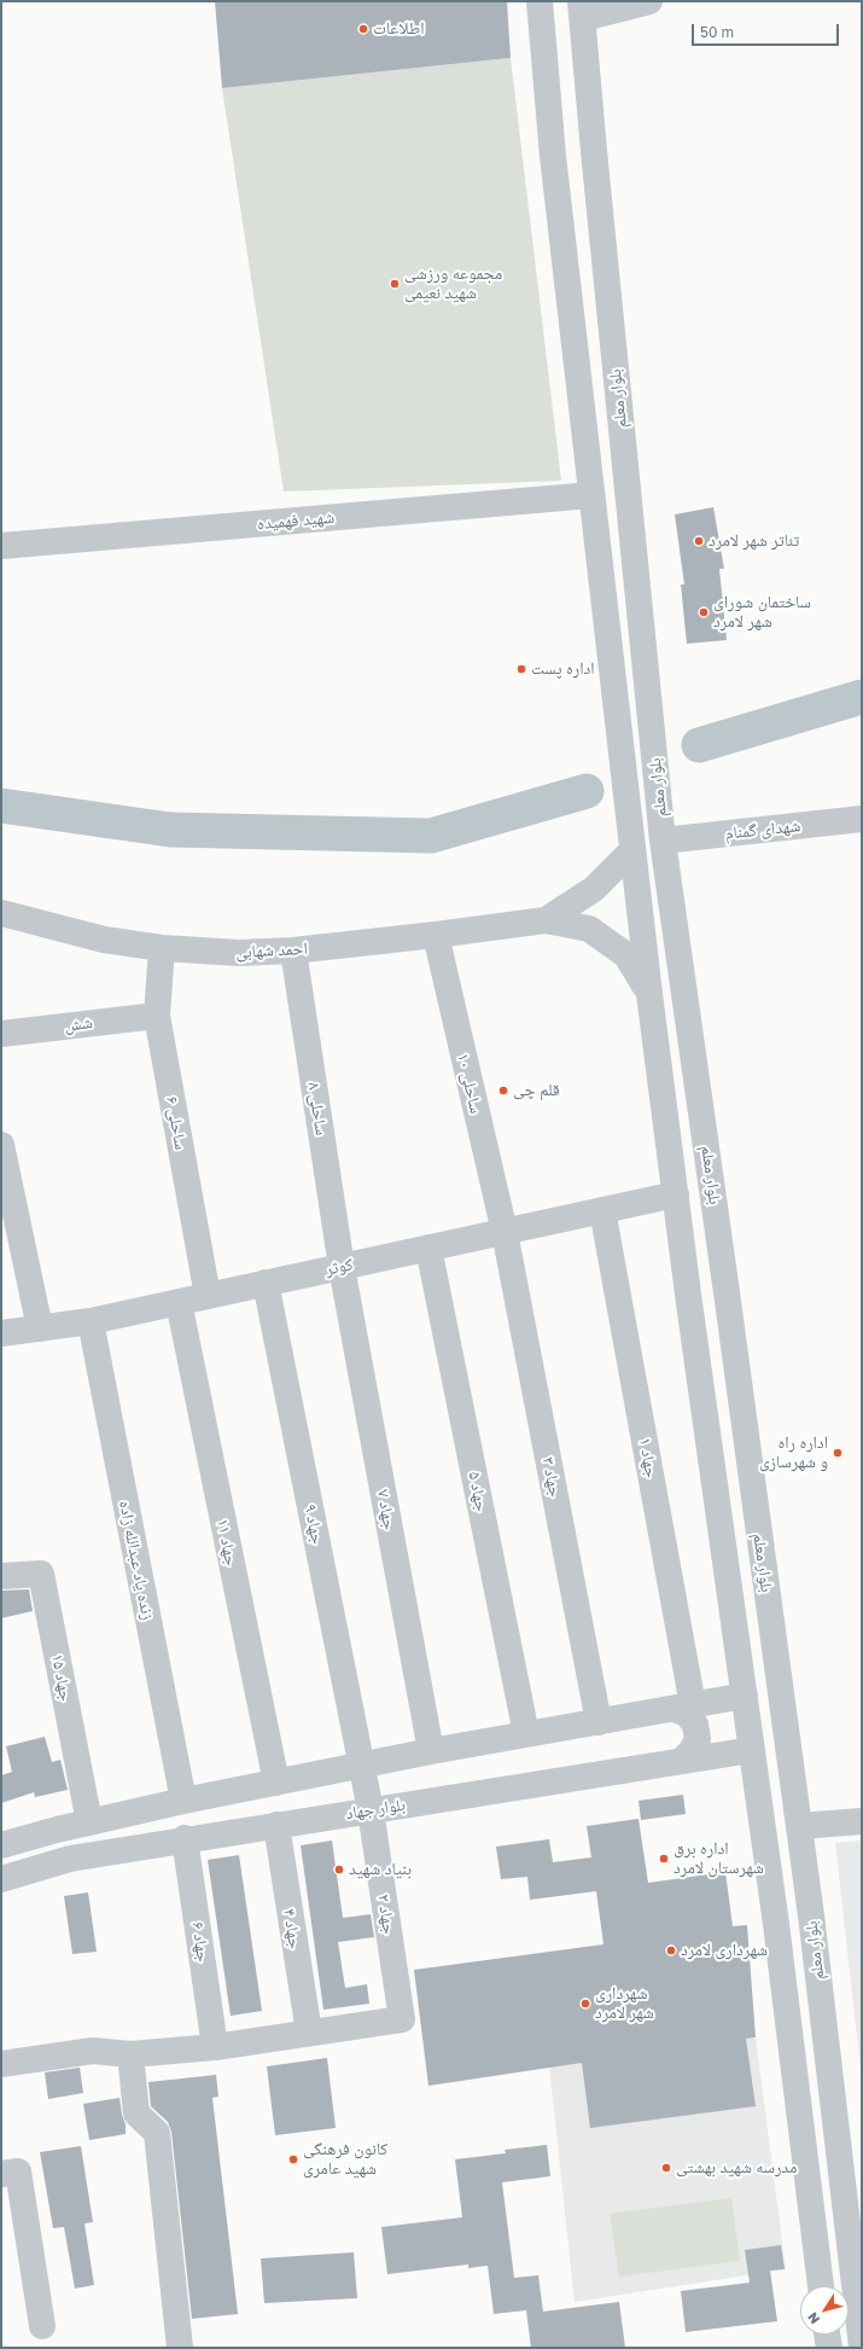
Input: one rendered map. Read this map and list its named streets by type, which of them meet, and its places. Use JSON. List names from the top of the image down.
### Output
{
  "streets": {
    "street": [
      "بلوار معلم",
      "شهید فهمیده",
      "شهدای گمنام",
      "احمد شهابی",
      "شش",
      "ساحلی ۱۰",
      "ساحلی ۸",
      "ساحلی ۶",
      "کوثر",
      "جهاد ۱",
      "جهاد ۳",
      "جهاد ۵",
      "جهاد ۷",
      "جهاد ۹",
      "جهاد ۱۱",
      "زنده یاد عبدالله زاده",
      "جهاد ۱۵",
      "بلوار جهاد",
      "جهاد ۲",
      "جهاد ۴",
      "جهاد ۶"
    ]
  },
  "crossings": [
    ["بلوار معلم", "شهید فهمیده"],
    ["بلوار معلم", "شهدای گمنام"],
    ["بلوار معلم", "احمد شهابی"],
    ["بلوار معلم", "کوثر"],
    ["بلوار معلم", "بلوار جهاد"],
    ["احمد شهابی", "ساحلی ۱۰"],
    ["احمد شهابی", "ساحلی ۸"],
    ["احمد شهابی", "ساحلی ۶"],
    ["شش", "ساحلی ۶"],
    ["ساحلی ۱۰", "کوثر"],
    ["ساحلی ۱۰", "جهاد ۳"],
    ["ساحلی ۸", "کوثر"],
    ["ساحلی ۸", "جهاد ۷"],
    ["ساحلی ۶", "کوثر"],
    ["کوثر", "جهاد ۱"],
    ["کوثر", "جهاد ۳"],
    ["کوثر", "جهاد ۵"],
    ["کوثر", "جهاد ۷"],
    ["کوثر", "جهاد ۹"],
    ["کوثر", "جهاد ۱۱"],
    ["کوثر", "زنده یاد عبدالله زاده"],
    ["جهاد ۹", "بلوار جهاد"],
    ["جهاد ۹", "جهاد ۲"],
    ["بلوار جهاد", "جهاد ۲"],
    ["بلوار جهاد", "جهاد ۴"],
    ["بلوار جهاد", "جهاد ۶"],
    ["جهاد ۲", "جهاد ۴"]
  ],
  "places": [
    "اطلاعات",
    "مجموعه ورزشی شهید نعیمی",
    "تئاتر شهر لامرد",
    "ساختمان شورای شهر لامرد",
    "اداره پست",
    "قلم چی",
    "اداره راه و شهرسازی",
    "اداره برق شهرستان لامرد",
    "بنیاد شهید",
    "شهرداری لامرد",
    "شهرداری شهر لامرد",
    "کانون فرهنگی شهید عامری",
    "مدرسه شهید بهشتی"
  ],
  "scale_bar": "50 m",
  "north": "bottom left"
}
